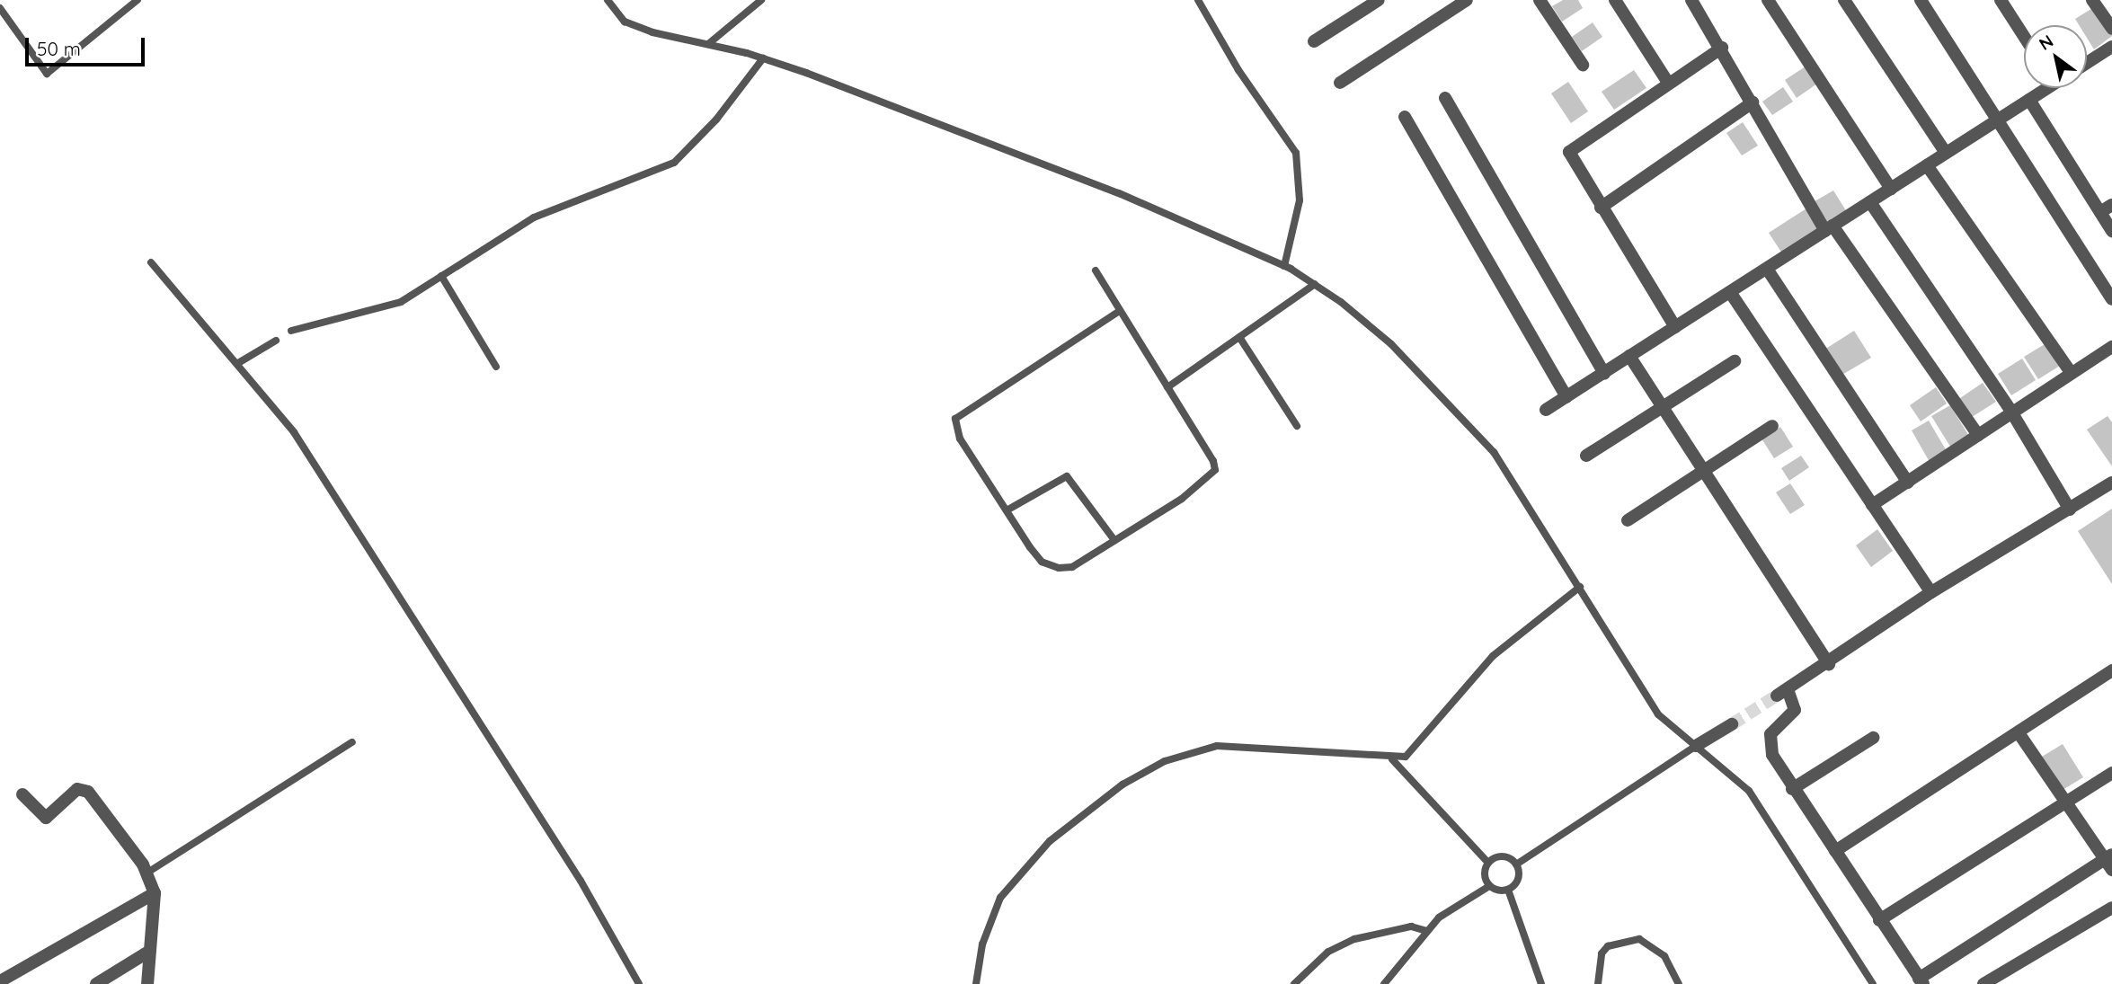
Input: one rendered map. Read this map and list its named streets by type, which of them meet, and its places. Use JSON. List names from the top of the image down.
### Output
{
  "scale_bar": "50 m",
  "north": "top left"
}
